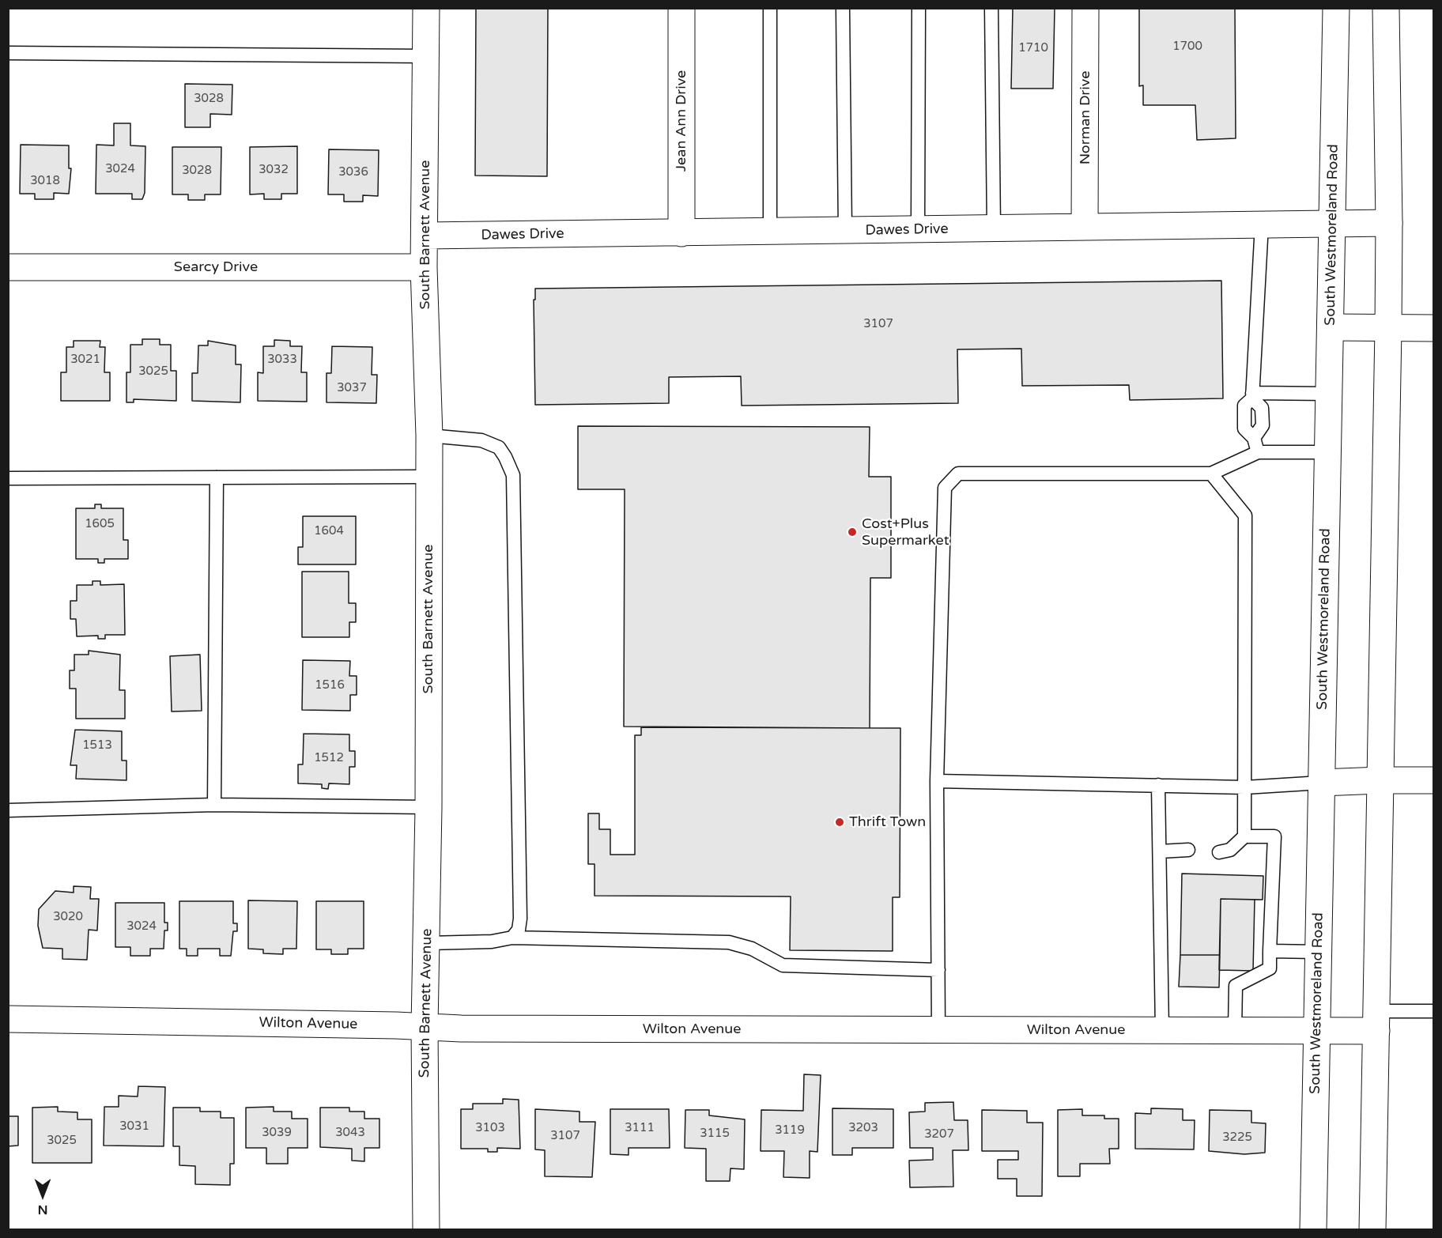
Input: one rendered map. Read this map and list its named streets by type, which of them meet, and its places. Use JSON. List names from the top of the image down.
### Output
{
  "streets": {
    "street": [
      "Norman Drive",
      "Jean Ann Drive",
      "Dawes Drive",
      "South Barnett Avenue",
      "South Westmoreland Road",
      "Searcy Drive",
      "Wilton Avenue"
    ]
  },
  "crossings": [
    ["Norman Drive", "Dawes Drive"],
    ["Jean Ann Drive", "Dawes Drive"],
    ["Dawes Drive", "South Barnett Avenue"],
    ["Dawes Drive", "South Westmoreland Road"],
    ["South Barnett Avenue", "Searcy Drive"],
    ["South Barnett Avenue", "Wilton Avenue"],
    ["South Westmoreland Road", "Wilton Avenue"]
  ],
  "places": ["Cost+Plus Supermarket", "Thrift Town"],
  "house_numbers": [
    "1700",
    "1710",
    "3028",
    "3024",
    "3032",
    "3028",
    "3036",
    "3018",
    "3107",
    "3021",
    "3033",
    "3025",
    "3037",
    "1605",
    "1604",
    "1516",
    "1513",
    "1512",
    "3020",
    "3024",
    "3031",
    "3103",
    "3111",
    "3203",
    "3119",
    "3039",
    "3043",
    "3115",
    "3207",
    "3107",
    "3225",
    "3025"
  ],
  "north": "bottom"
}
